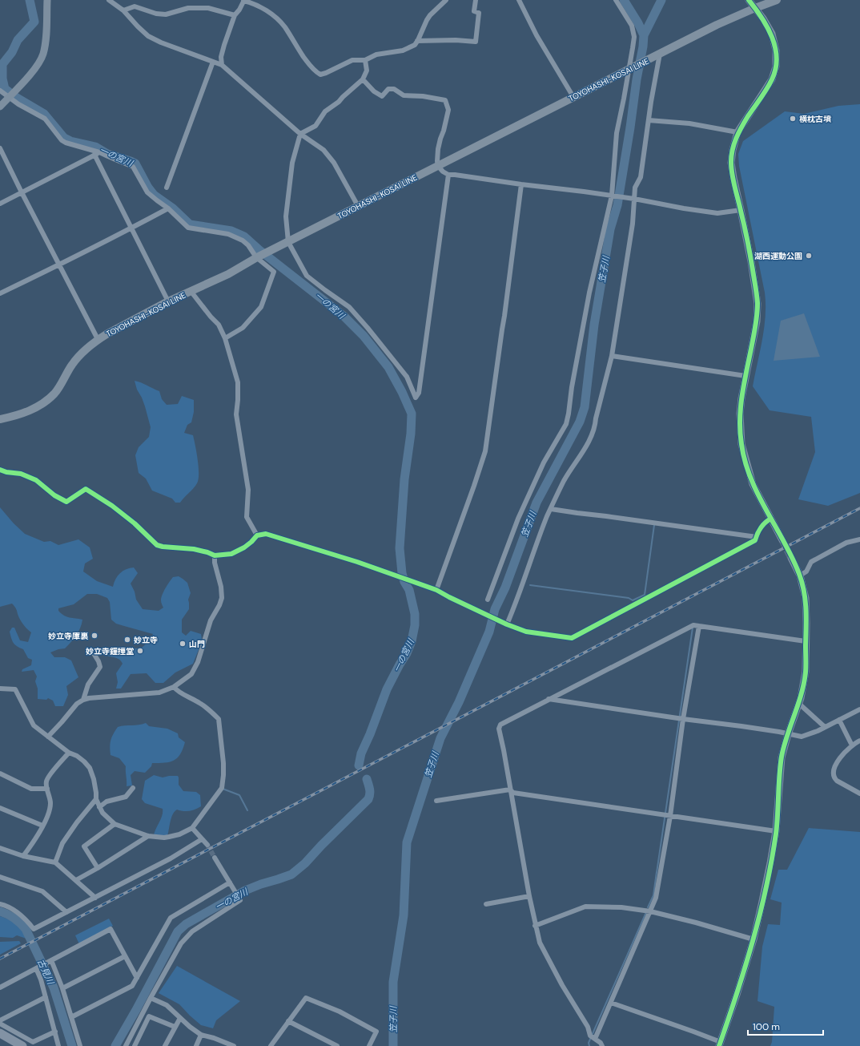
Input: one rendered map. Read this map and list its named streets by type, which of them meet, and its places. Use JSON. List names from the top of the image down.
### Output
{
  "streets": {
    "main road": ["TOYOHASHI-KOSAI LINE"]
  },
  "water": ["一の宮川", "笠子川", "古見川"],
  "places": [
    "横枕古墳",
    "湖西運動公園",
    "妙立寺庫裏",
    "妙立寺",
    "山門",
    "妙立寺鐘撞堂"
  ],
  "scale_bar": "100 m"
}
